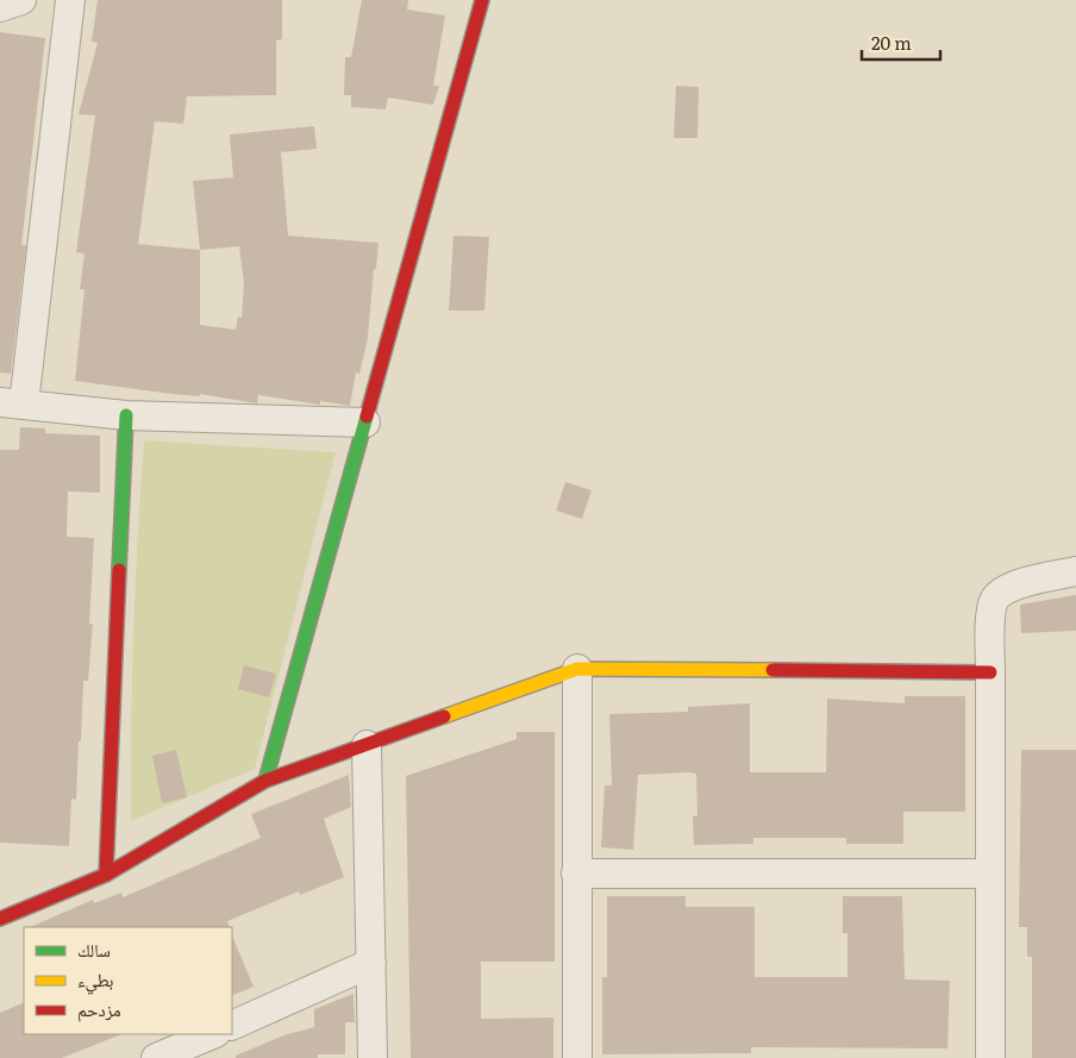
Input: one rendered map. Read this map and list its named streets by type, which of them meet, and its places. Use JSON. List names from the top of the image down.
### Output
{
  "legend": ["سالك", "بطيء", "مزدحم"],
  "scale_bar": "20 m"
}
